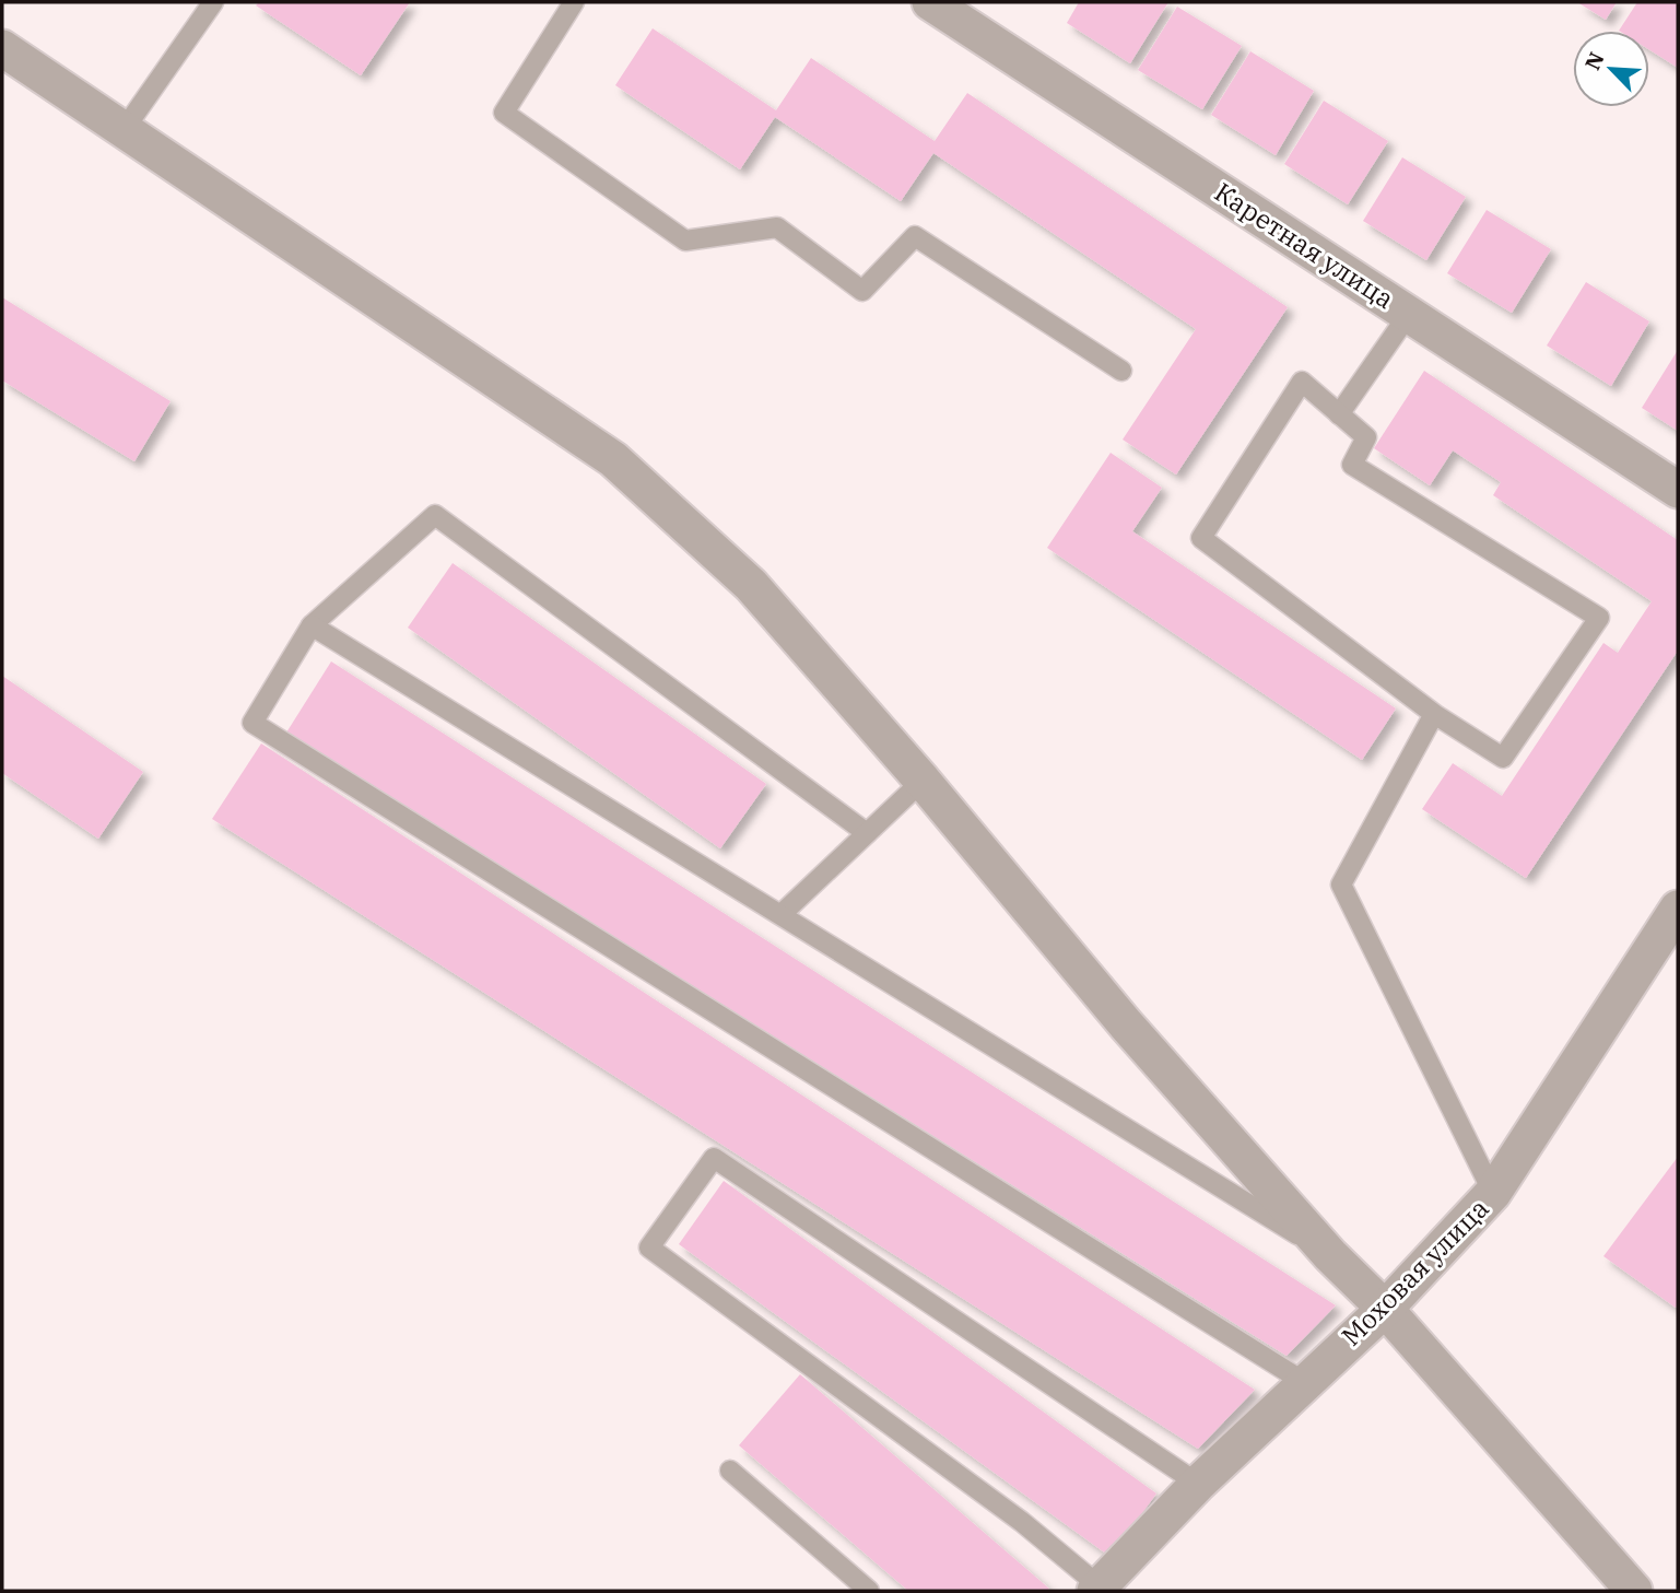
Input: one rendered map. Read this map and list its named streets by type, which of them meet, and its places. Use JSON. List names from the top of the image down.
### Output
{
  "streets": {
    "street": ["Каретная улица", "Моховая улица"]
  },
  "north": "top left"
}
